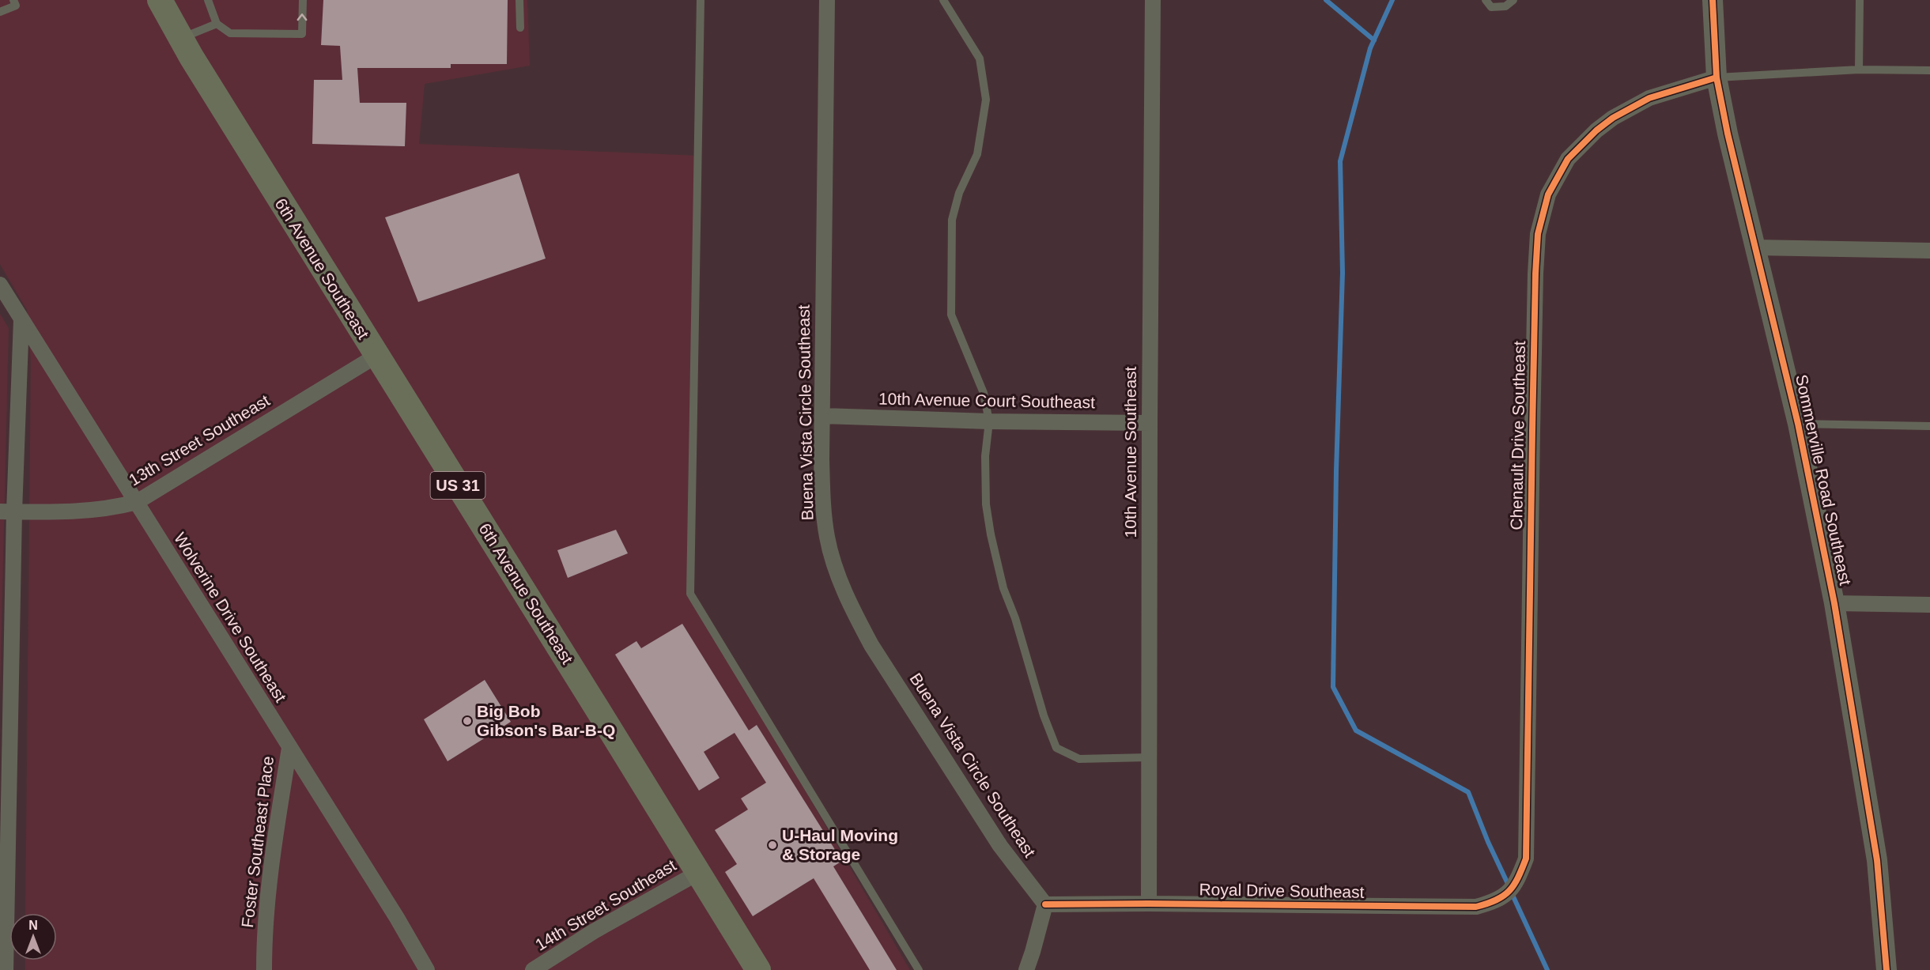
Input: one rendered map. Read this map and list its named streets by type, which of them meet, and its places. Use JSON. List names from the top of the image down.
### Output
{
  "streets": {
    "main road": ["6th Avenue Southeast", "US 31"],
    "street": [
      "10th Avenue Court Southeast",
      "Buena Vista Circle Southeast",
      "Chenault Drive Southeast",
      "13th Street Southeast",
      "10th Avenue Southeast",
      "Sommerville Road Southeast",
      "Wolverine Drive Southeast",
      "Foster Southeast Place",
      "Royal Drive Southeast",
      "14th Street Southeast"
    ]
  },
  "crossings": [
    ["6th Avenue Southeast", "13th Street Southeast"],
    ["6th Avenue Southeast", "14th Street Southeast"],
    ["10th Avenue Court Southeast", "Buena Vista Circle Southeast"],
    ["10th Avenue Court Southeast", "10th Avenue Southeast"],
    ["Buena Vista Circle Southeast", "Royal Drive Southeast"],
    ["Chenault Drive Southeast", "Sommerville Road Southeast"],
    ["Chenault Drive Southeast", "Royal Drive Southeast"],
    ["13th Street Southeast", "Wolverine Drive Southeast"],
    ["10th Avenue Southeast", "Royal Drive Southeast"],
    ["Wolverine Drive Southeast", "Foster Southeast Place"]
  ],
  "places": ["Big Bob Gibson's Bar-B-Q", "U-Haul Moving & Storage"],
  "north": "top"
}
